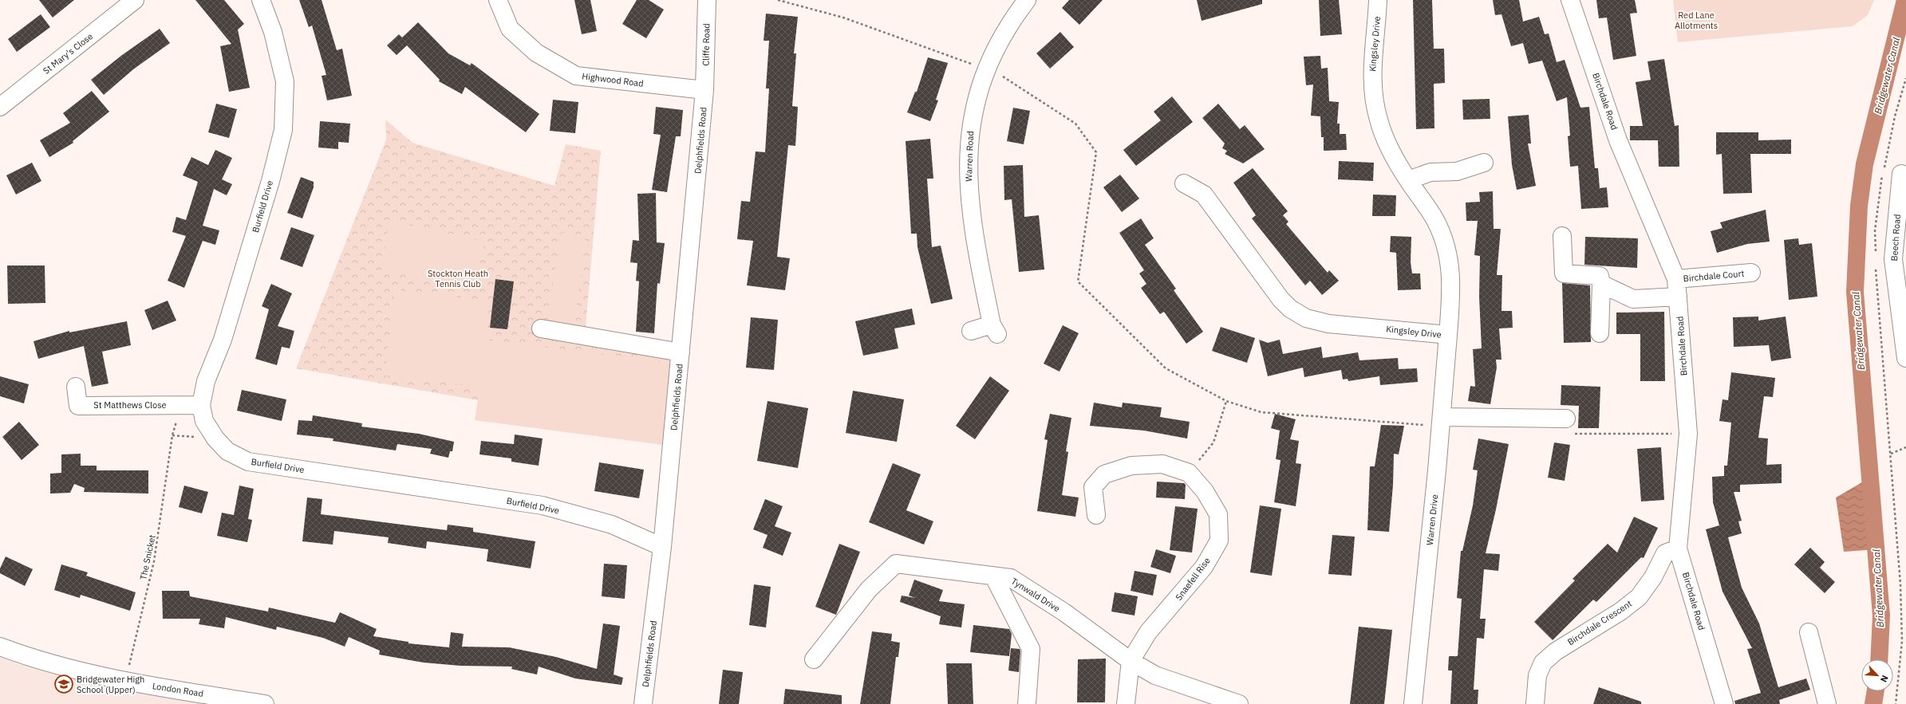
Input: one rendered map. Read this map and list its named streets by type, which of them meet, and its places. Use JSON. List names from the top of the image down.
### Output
{
  "streets": {
    "main road": [
      "Kingsley Drive",
      "Cliffe Road",
      "St Mary's Close",
      "Highwood Road",
      "Birchdale Road",
      "Delphfields Road",
      "Warren Road",
      "Burfield Drive",
      "Beech Road",
      "Birchdale Court",
      "St Matthews Close",
      "Warren Drive",
      "Snaefell Rise",
      "Tynwald Drive",
      "Birchdale Crescent",
      "London Road"
    ],
    "path": ["The Snicket"]
  },
  "crossings": [
    ["Kingsley Drive", "Warren Drive"],
    ["Cliffe Road", "Highwood Road"],
    ["Cliffe Road", "Delphfields Road"],
    ["Highwood Road", "Delphfields Road"],
    ["Birchdale Road", "Birchdale Court"],
    ["Birchdale Road", "Birchdale Crescent"],
    ["Delphfields Road", "Burfield Drive"],
    ["Burfield Drive", "St Matthews Close"],
    ["The Snicket", "London Road"],
    ["Snaefell Rise", "Tynwald Drive"]
  ],
  "water": ["Bridgewater Canal"],
  "parks": ["Red Lane Allotments", "Stockton Heath Tennis Club"],
  "places": {
    "school or university": ["Bridgewater High School (Upper)"]
  },
  "north": "bottom right"
}
